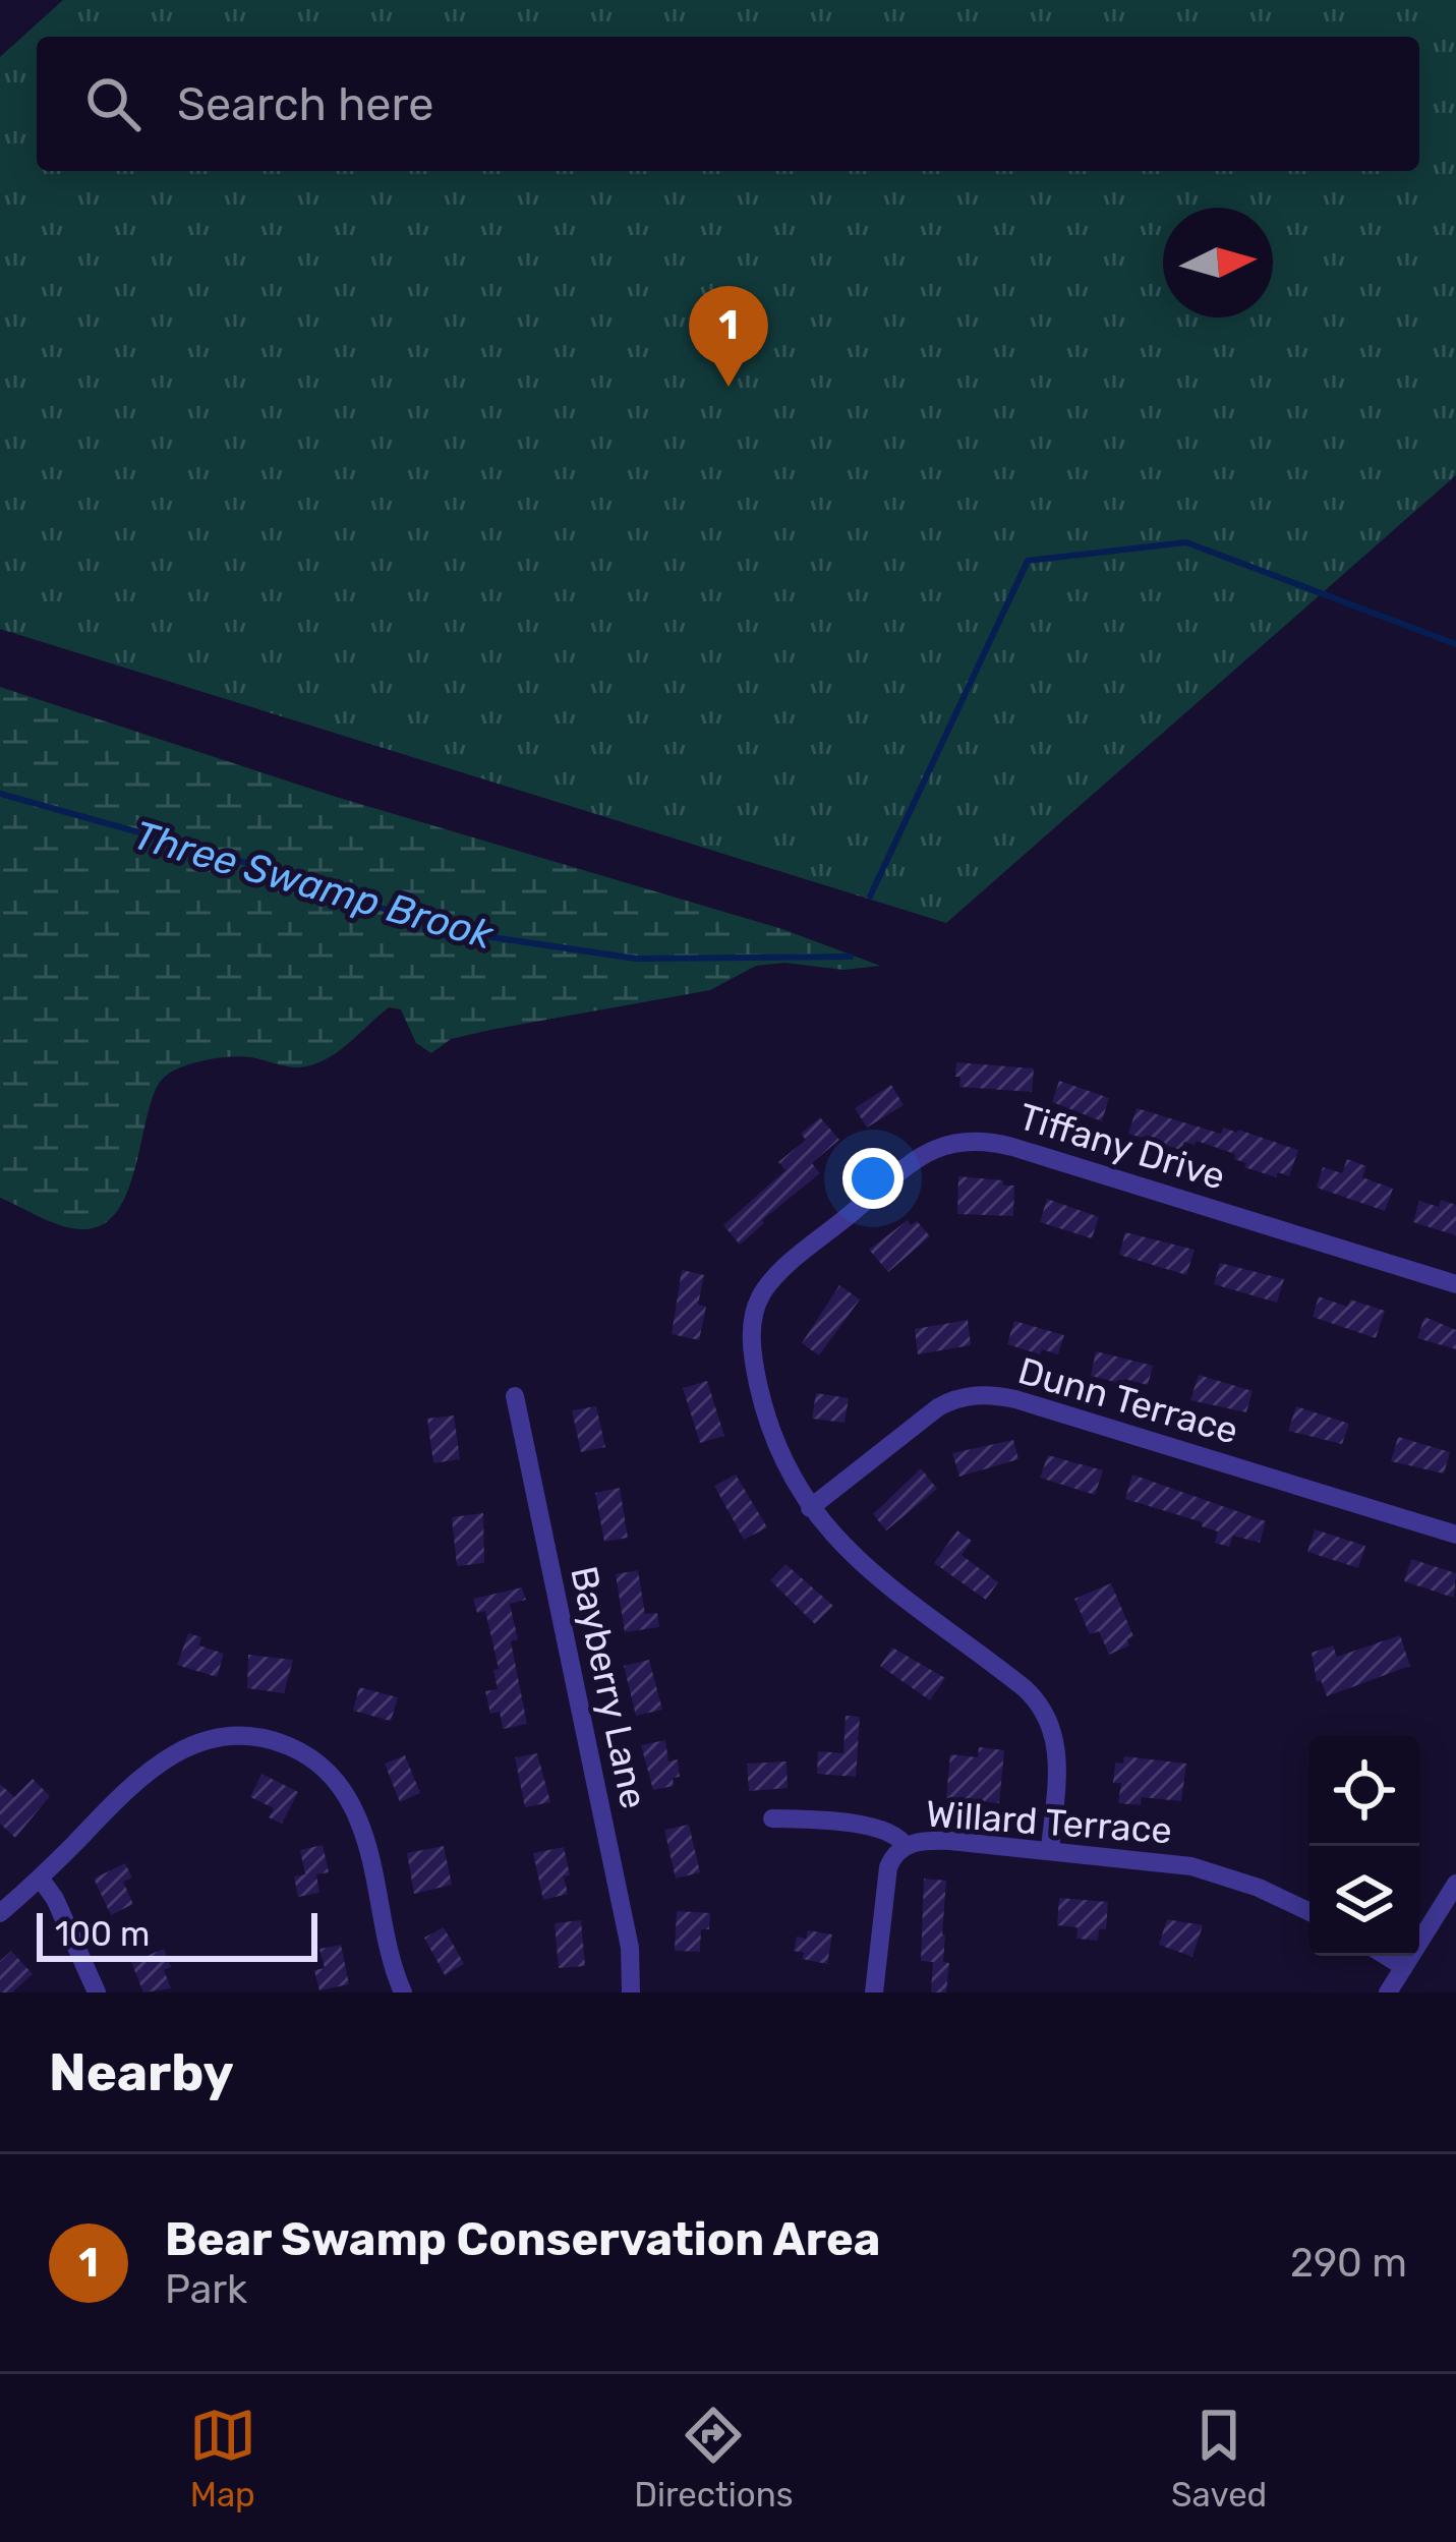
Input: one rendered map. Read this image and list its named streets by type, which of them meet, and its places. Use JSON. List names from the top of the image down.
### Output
{
  "streets": {
    "street": [
      "Tiffany Drive",
      "Dunn Terrace",
      "Bayberry Lane",
      "Willard Terrace"
    ]
  },
  "crossings": [
    ["Tiffany Drive", "Dunn Terrace"],
    ["Tiffany Drive", "Willard Terrace"]
  ],
  "water": ["Three Swamp Brook"],
  "scale_bar": "100 m",
  "north": "right",
  "page": {
    "search": "Search here",
    "pins": "1",
    "scale": "100 m",
    "heading": "Nearby",
    "list": [
      {
        "mark": "1",
        "name": "Bear Swamp Conservation Area",
        "note": "Park",
        "value": "290 m"
      }
    ],
    "nav": ["Map", "Directions", "Saved"]
  }
}
